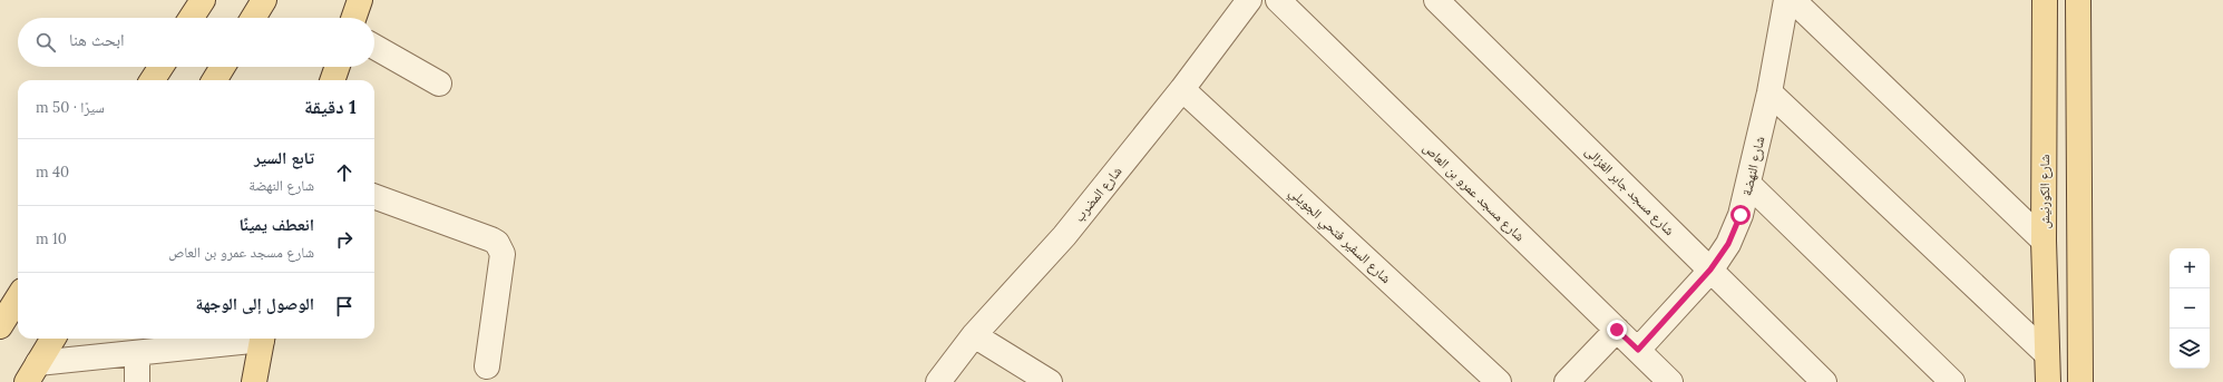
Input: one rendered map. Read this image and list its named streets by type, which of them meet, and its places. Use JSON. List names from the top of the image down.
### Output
{
  "streets": {
    "main road": ["شارع الكورنيش"],
    "street": [
      "شارع النهضة",
      "شارع مسجد جابر الغزالى",
      "شارع مسجد عمرو بن العاص",
      "شارع المضرب",
      "شارع السفير فتحي الجويلي"
    ]
  },
  "crossings": [
    ["شارع النهضة", "شارع مسجد جابر الغزالى"],
    ["شارع النهضة", "شارع مسجد عمرو بن العاص"],
    ["شارع المضرب", "شارع السفير فتحي الجويلي"]
  ],
  "page": {
    "search": "ابحث هنا",
    "heading": ["1 دقيقة", "سيرًا · 50 m"],
    "list": [
      ["تابع السير", "شارع النهضة", "40 m"],
      ["انعطف يمينًا", "شارع مسجد عمرو بن العاص", "10 m"],
      "الوصول إلى الوجهة"
    ],
    "map_buttons": ["+", "−"]
  }
}
